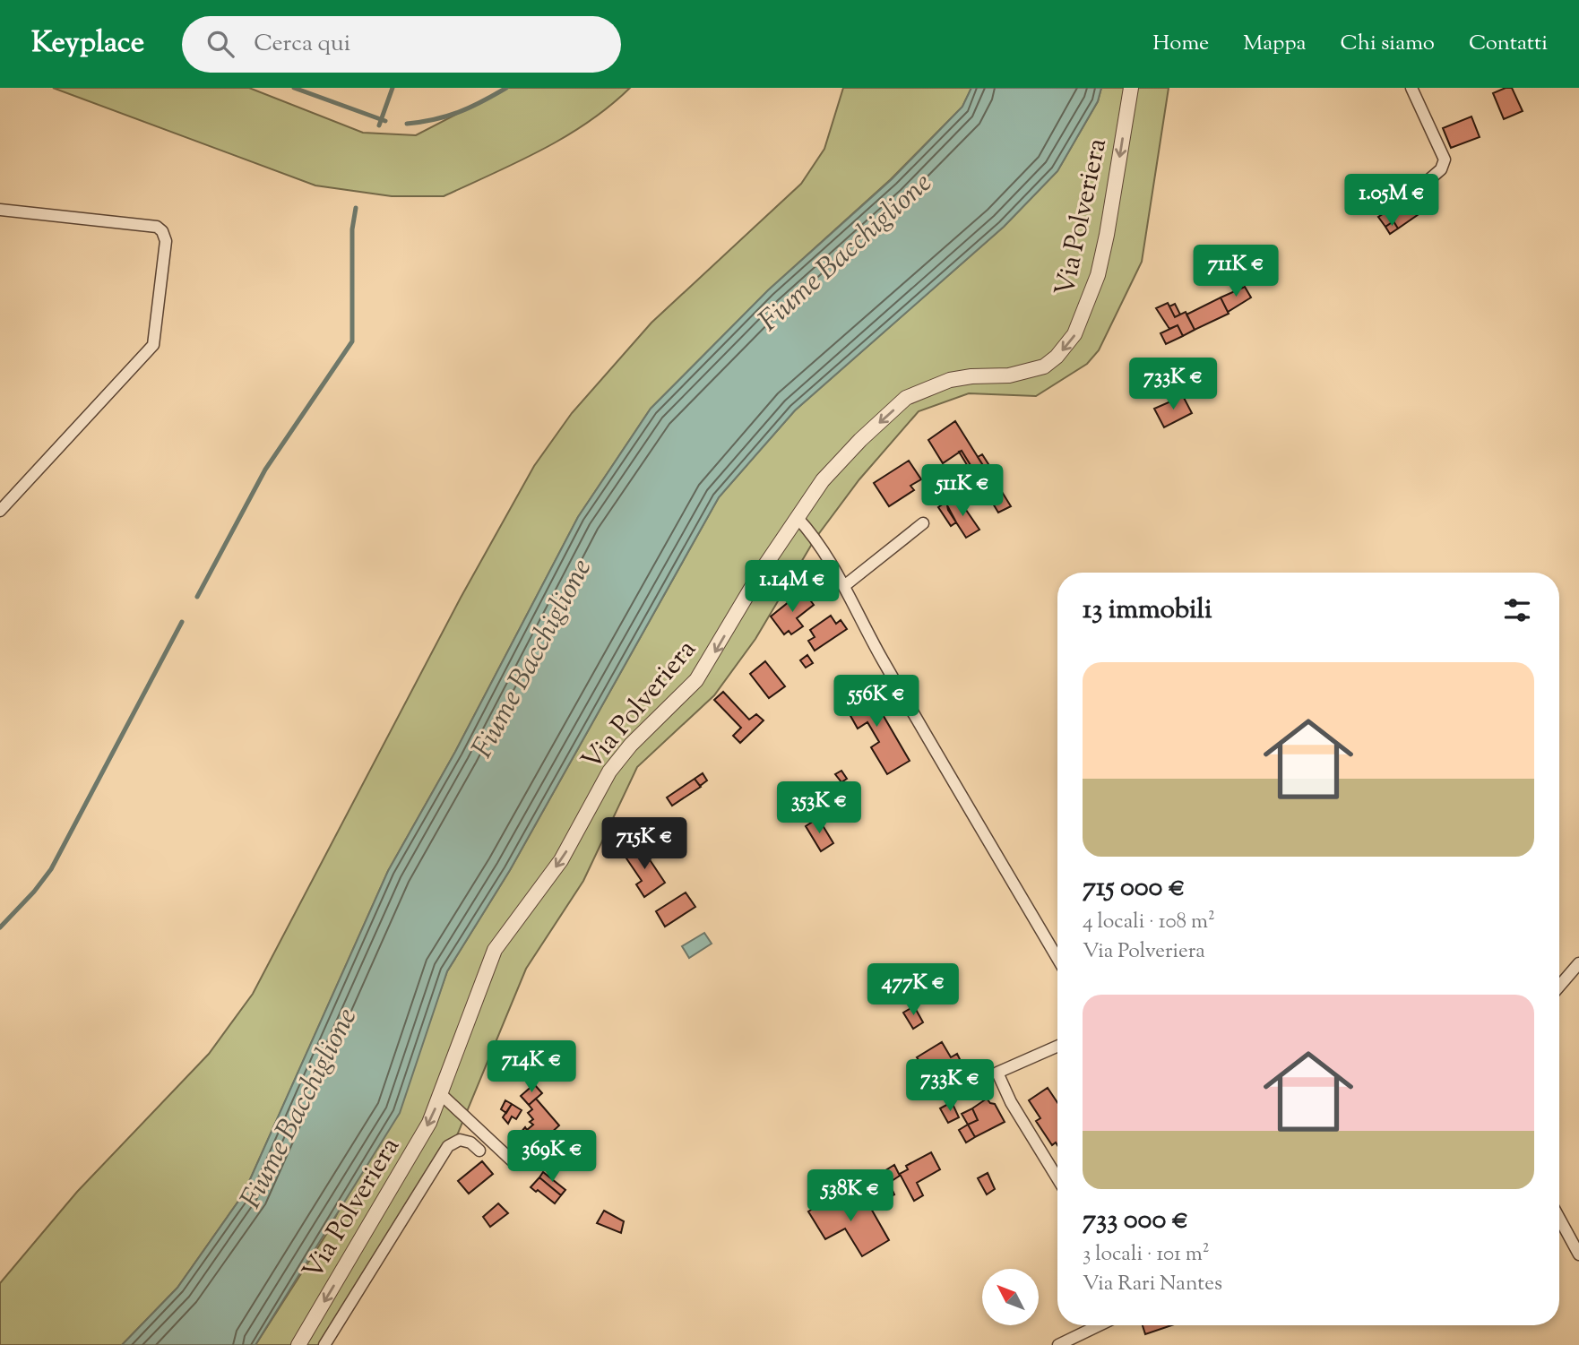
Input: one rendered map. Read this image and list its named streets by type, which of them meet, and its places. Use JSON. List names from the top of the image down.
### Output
{
  "streets": {
    "street": ["Via Polveriera"]
  },
  "one_way": ["Via Polveriera"],
  "water": ["Fiume Bacchiglione"],
  "north": "top left",
  "page": {
    "header": "Keyplace",
    "search": "Cerca qui",
    "nav": [
      "Home",
      "Mappa",
      "Chi siamo",
      "Contatti"
    ],
    "price": [
      "1.05M €",
      "711K €",
      "733K €",
      "511K €",
      "1.14M €",
      "556K €",
      "353K €",
      "715K €",
      "477K €",
      "714K €",
      "733K €",
      "369K €",
      "538K €"
    ],
    "heading": "13 immobili",
    "list": [
      {
        "name": "715 000 €",
        "note": "4 locali · 108 m² · Via Polveriera"
      },
      {
        "name": "733 000 €",
        "note": "3 locali · 101 m² · Via Rari Nantes"
      }
    ]
  }
}
